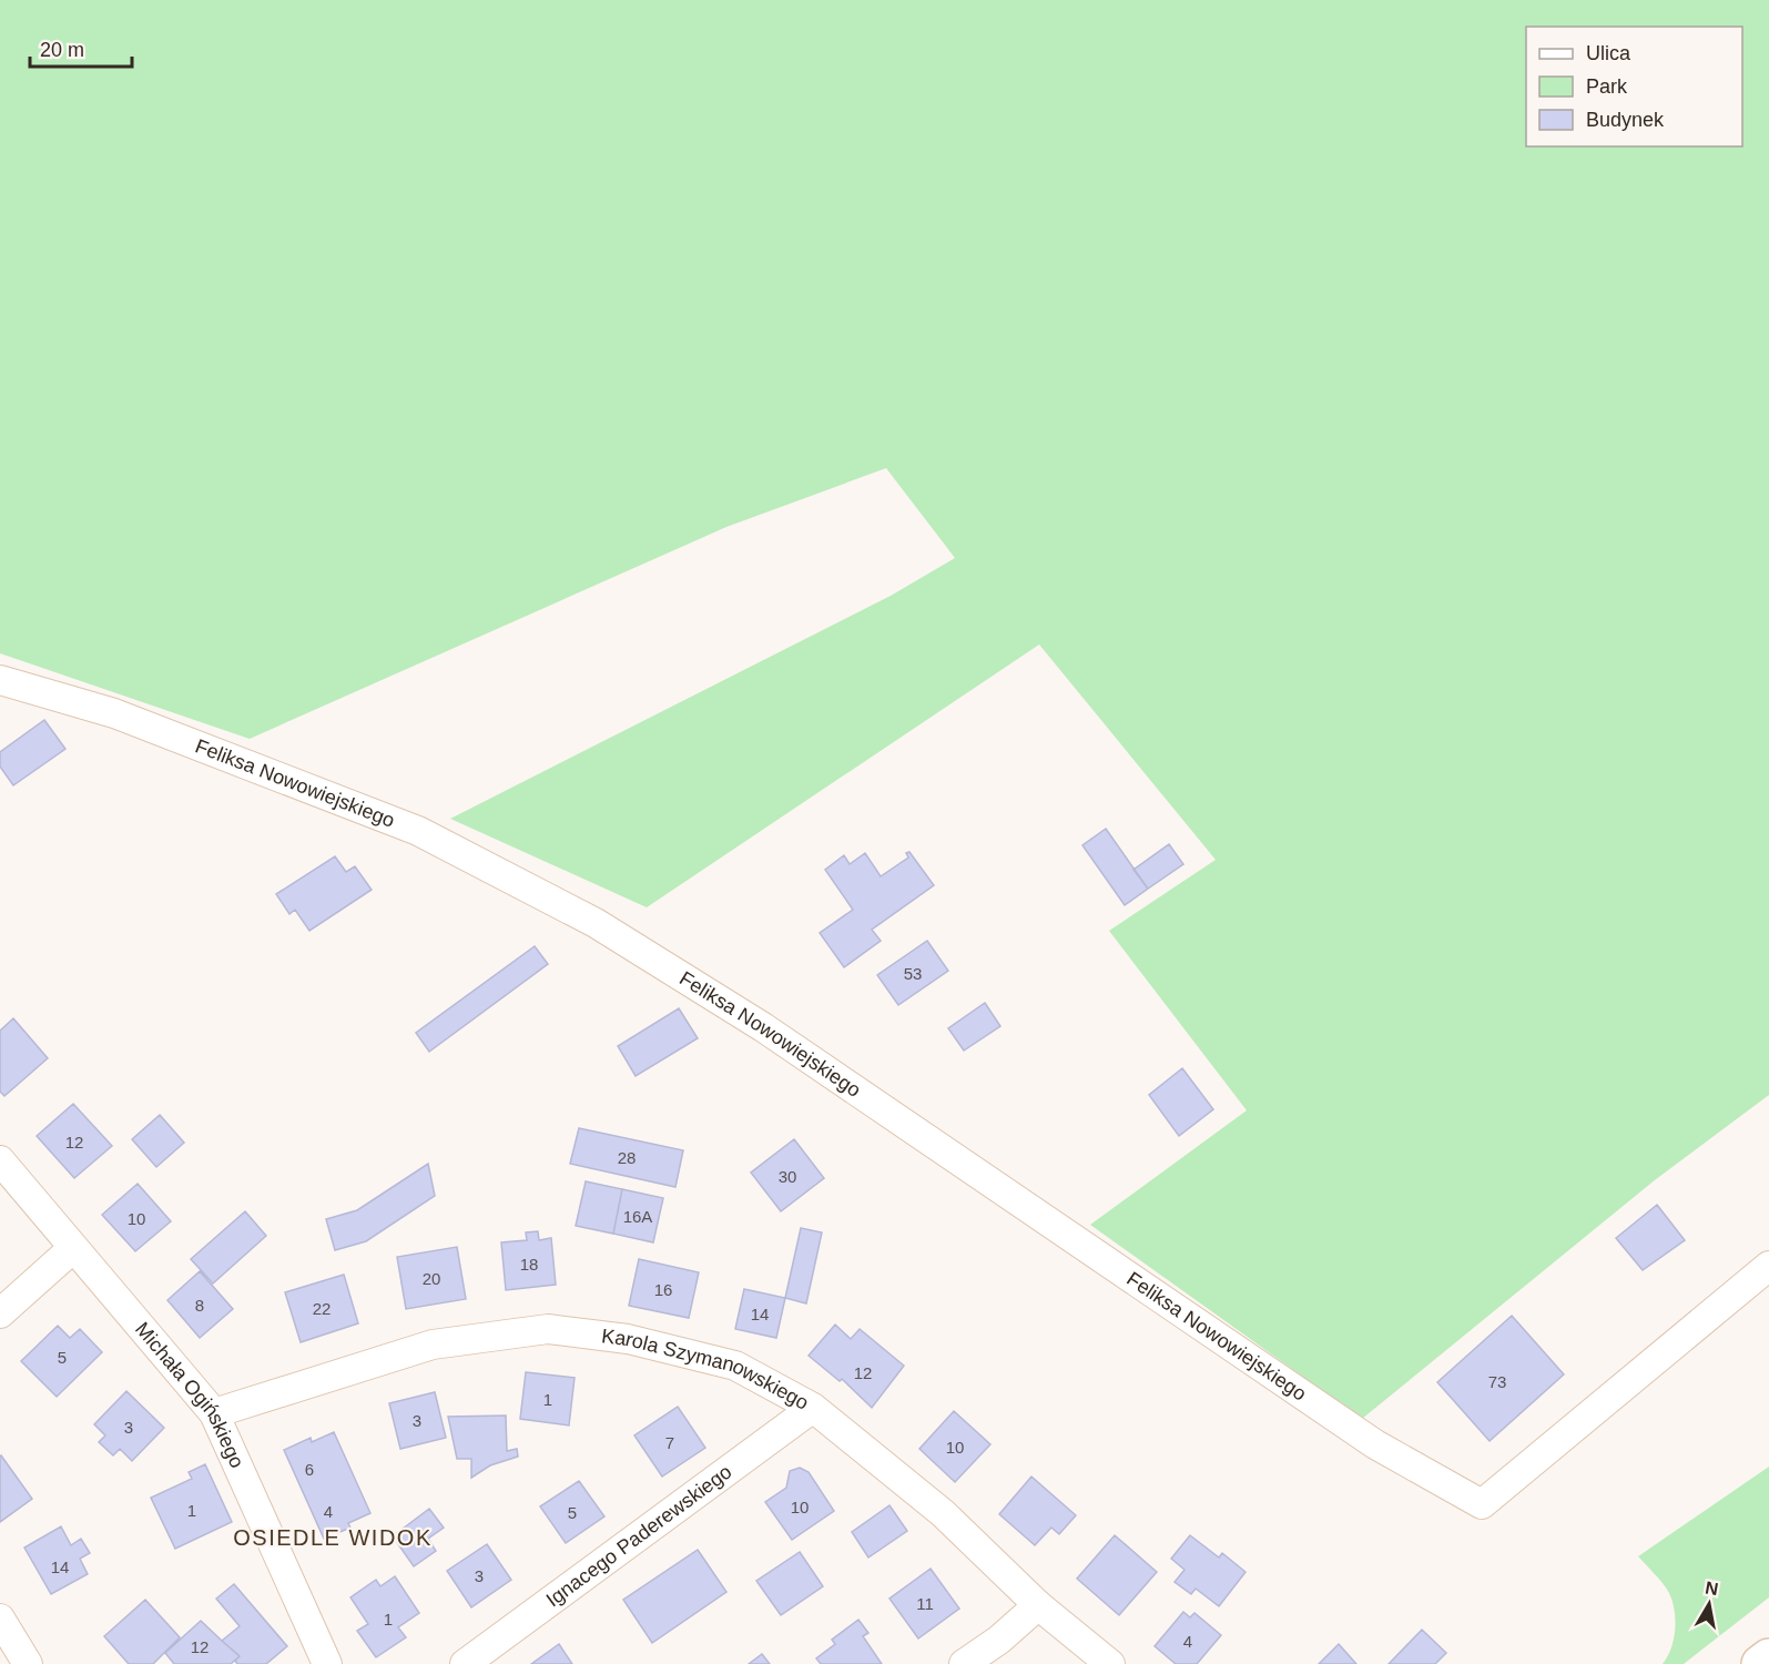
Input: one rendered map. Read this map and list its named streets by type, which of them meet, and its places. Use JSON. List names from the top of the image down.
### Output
{
  "streets": {
    "street": [
      "Feliksa Nowowiejskiego",
      "Karola Szymanowskiego",
      "Michała Ogińskiego",
      "Ignacego Paderewskiego"
    ]
  },
  "crossings": [
    ["Karola Szymanowskiego", "Michała Ogińskiego"],
    ["Karola Szymanowskiego", "Ignacego Paderewskiego"]
  ],
  "districts": ["OSIEDLE WIDOK"],
  "house_numbers": [
    "53",
    "12",
    "28",
    "30",
    "16A",
    "10",
    "18",
    "20",
    "16",
    "8",
    "22",
    "14",
    "5",
    "12",
    "73",
    "1",
    "3",
    "3",
    "7",
    "10",
    "6",
    "10",
    "1",
    "4",
    "5",
    "14",
    "3",
    "11",
    "1",
    "4",
    "12"
  ],
  "legend": ["Ulica", "Park", "Budynek"],
  "scale_bar": "20 m",
  "north": "top"
}
